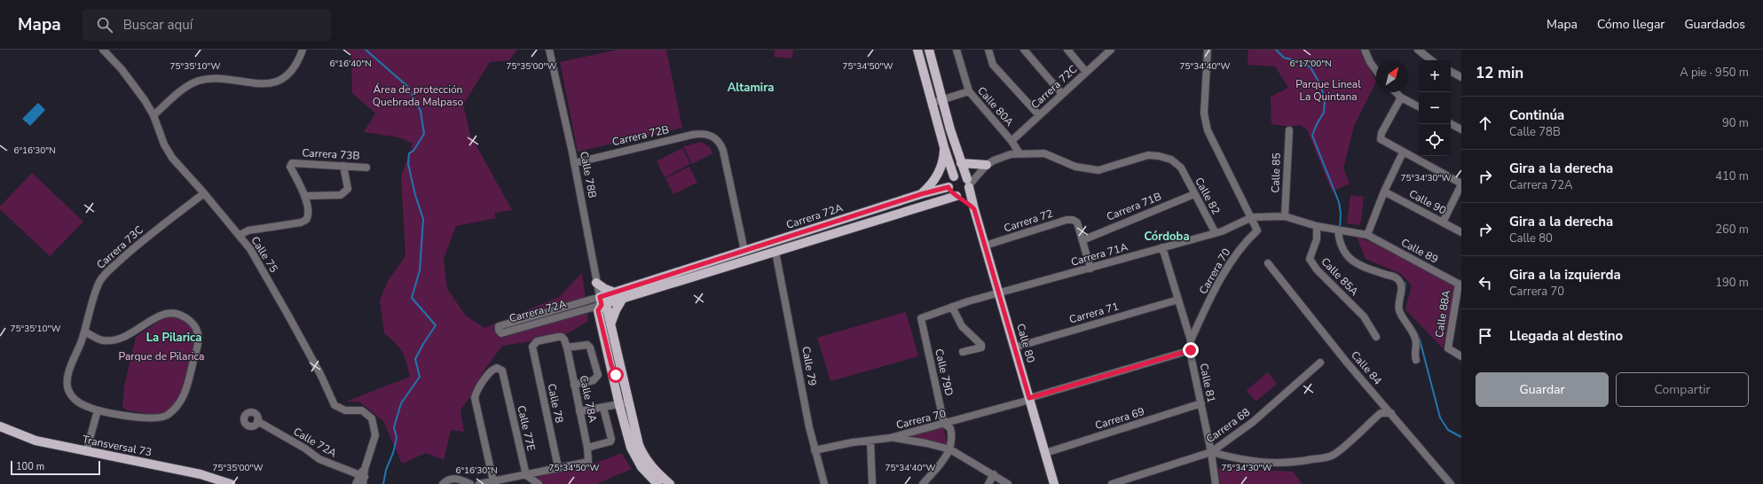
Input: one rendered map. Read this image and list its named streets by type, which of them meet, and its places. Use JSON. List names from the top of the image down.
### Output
{
  "streets": {
    "main road": [
      "Calle 78B",
      "Carrera 72A",
      "Calle 80",
      "Transversal 73"
    ],
    "street": [
      "Carrera 72C",
      "Calle 80A",
      "Carrera 72B",
      "Carrera 73B",
      "Calle 85",
      "Calle 82",
      "Calle 90",
      "Carrera 71B",
      "Carrera 72",
      "Carrera 73C",
      "Calle 89",
      "Calle 75",
      "Carrera 71A",
      "Carrera 70",
      "Calle 85A",
      "Carrera 71",
      "Calle 88A",
      "Calle 79",
      "Calle 84",
      "Calle 79D",
      "Calle 81",
      "Calle 78A",
      "Calle 78",
      "Carrera 69",
      "Carrera 68",
      "Calle 77E",
      "Calle 72A"
    ]
  },
  "crossings": [
    ["Carrera 72C", "Calle 80A"],
    ["Calle 80A", "Calle 82"],
    ["Carrera 72B", "Calle 78B"],
    ["Carrera 72B", "Carrera 72A"],
    ["Calle 85", "Carrera 71A"],
    ["Calle 78B", "Carrera 72A"],
    ["Calle 82", "Carrera 71B"],
    ["Calle 82", "Carrera 71A"],
    ["Carrera 71B", "Carrera 72"],
    ["Carrera 72A", "Calle 80"],
    ["Carrera 72A", "Calle 79"],
    ["Carrera 72", "Calle 80"],
    ["Carrera 73C", "Calle 75"],
    ["Calle 89", "Carrera 71A"],
    ["Calle 89", "Calle 88A"],
    ["Calle 75", "Calle 72A"],
    ["Carrera 71A", "Carrera 70"],
    ["Carrera 71A", "Calle 85A"],
    ["Carrera 71A", "Calle 80"],
    ["Carrera 71A", "Calle 79D"],
    ["Carrera 71A", "Calle 81"],
    ["Carrera 70", "Calle 80"],
    ["Carrera 70", "Calle 79"],
    ["Carrera 70", "Calle 79D"],
    ["Carrera 70", "Calle 81"],
    ["Carrera 71", "Calle 80"],
    ["Carrera 71", "Calle 81"],
    ["Calle 80", "Carrera 69"],
    ["Calle 81", "Carrera 69"],
    ["Calle 81", "Carrera 68"],
    ["Calle 78A", "Calle 78"]
  ],
  "districts": ["Altamira", "Córdoba", "La Pilarica"],
  "parks": ["Parque Lineal La Quintana", "Área de protección Quebrada Malpaso", "Parque de Pilarica"],
  "scale_bar": "100 m",
  "north": "top right",
  "page": {
    "header": "Mapa",
    "search": "Buscar aquí",
    "nav": ["Mapa", "Cómo llegar", "Guardados"],
    "heading": ["12 min", "A pie · 950 m"],
    "map_buttons": ["+", "−"],
    "list": [
      ["Continúa", "Calle 78B", "90 m"],
      ["Gira a la derecha", "Carrera 72A", "410 m"],
      ["Gira a la derecha", "Calle 80", "260 m"],
      ["Gira a la izquierda", "Carrera 70", "190 m"],
      "Llegada al destino"
    ],
    "buttons": ["Guardar", "Compartir"],
    "scale": "100 m"
  },
  "coordinates": [
    "6°17'00\"N",
    "6°16'40\"N",
    "75°35'10\"W",
    "75°35'00\"W",
    "75°34'50\"W",
    "75°34'40\"W",
    "6°16'30\"N",
    "75°34'30\"W"
  ]
}
